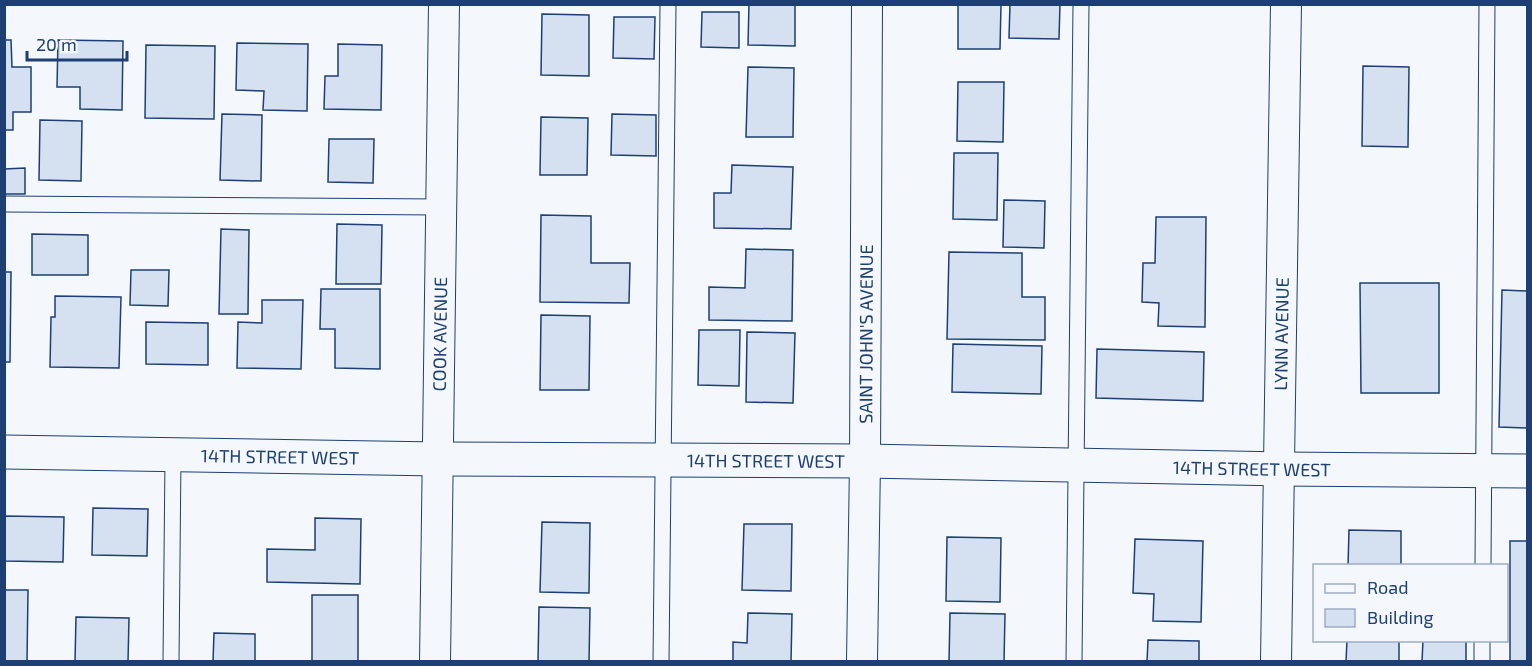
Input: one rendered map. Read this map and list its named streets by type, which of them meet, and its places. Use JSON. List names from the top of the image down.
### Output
{
  "streets": {
    "street": [
      "COOK AVENUE",
      "SAINT JOHN'S AVENUE",
      "LYNN AVENUE",
      "14TH STREET WEST"
    ]
  },
  "crossings": [
    ["COOK AVENUE", "14TH STREET WEST"],
    ["SAINT JOHN'S AVENUE", "14TH STREET WEST"],
    ["LYNN AVENUE", "14TH STREET WEST"]
  ],
  "legend": ["Road", "Building"],
  "scale_bar": "20 m"
}
